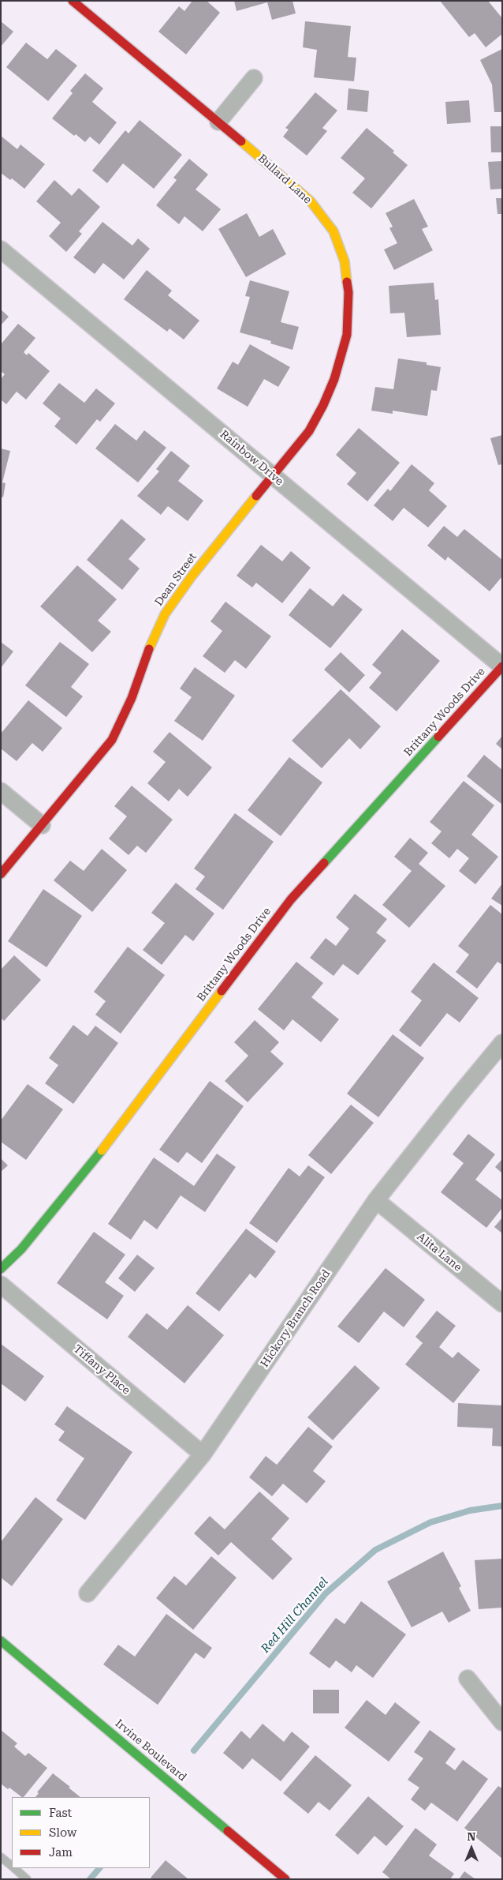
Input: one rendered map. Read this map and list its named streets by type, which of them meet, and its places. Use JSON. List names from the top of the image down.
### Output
{
  "streets": {
    "street": [
      "Bullard Lane",
      "Rainbow Drive",
      "Dean Street",
      "Brittany Woods Drive",
      "Alita Lane",
      "Hickory Branch Road",
      "Tiffany Place",
      "Irvine Boulevard"
    ]
  },
  "crossings": [
    ["Bullard Lane", "Dean Street"],
    ["Rainbow Drive", "Dean Street"],
    ["Rainbow Drive", "Brittany Woods Drive"],
    ["Alita Lane", "Hickory Branch Road"],
    ["Hickory Branch Road", "Tiffany Place"]
  ],
  "water": ["Red Hill Channel"],
  "legend": ["Fast", "Slow", "Jam"],
  "north": "top"
}
